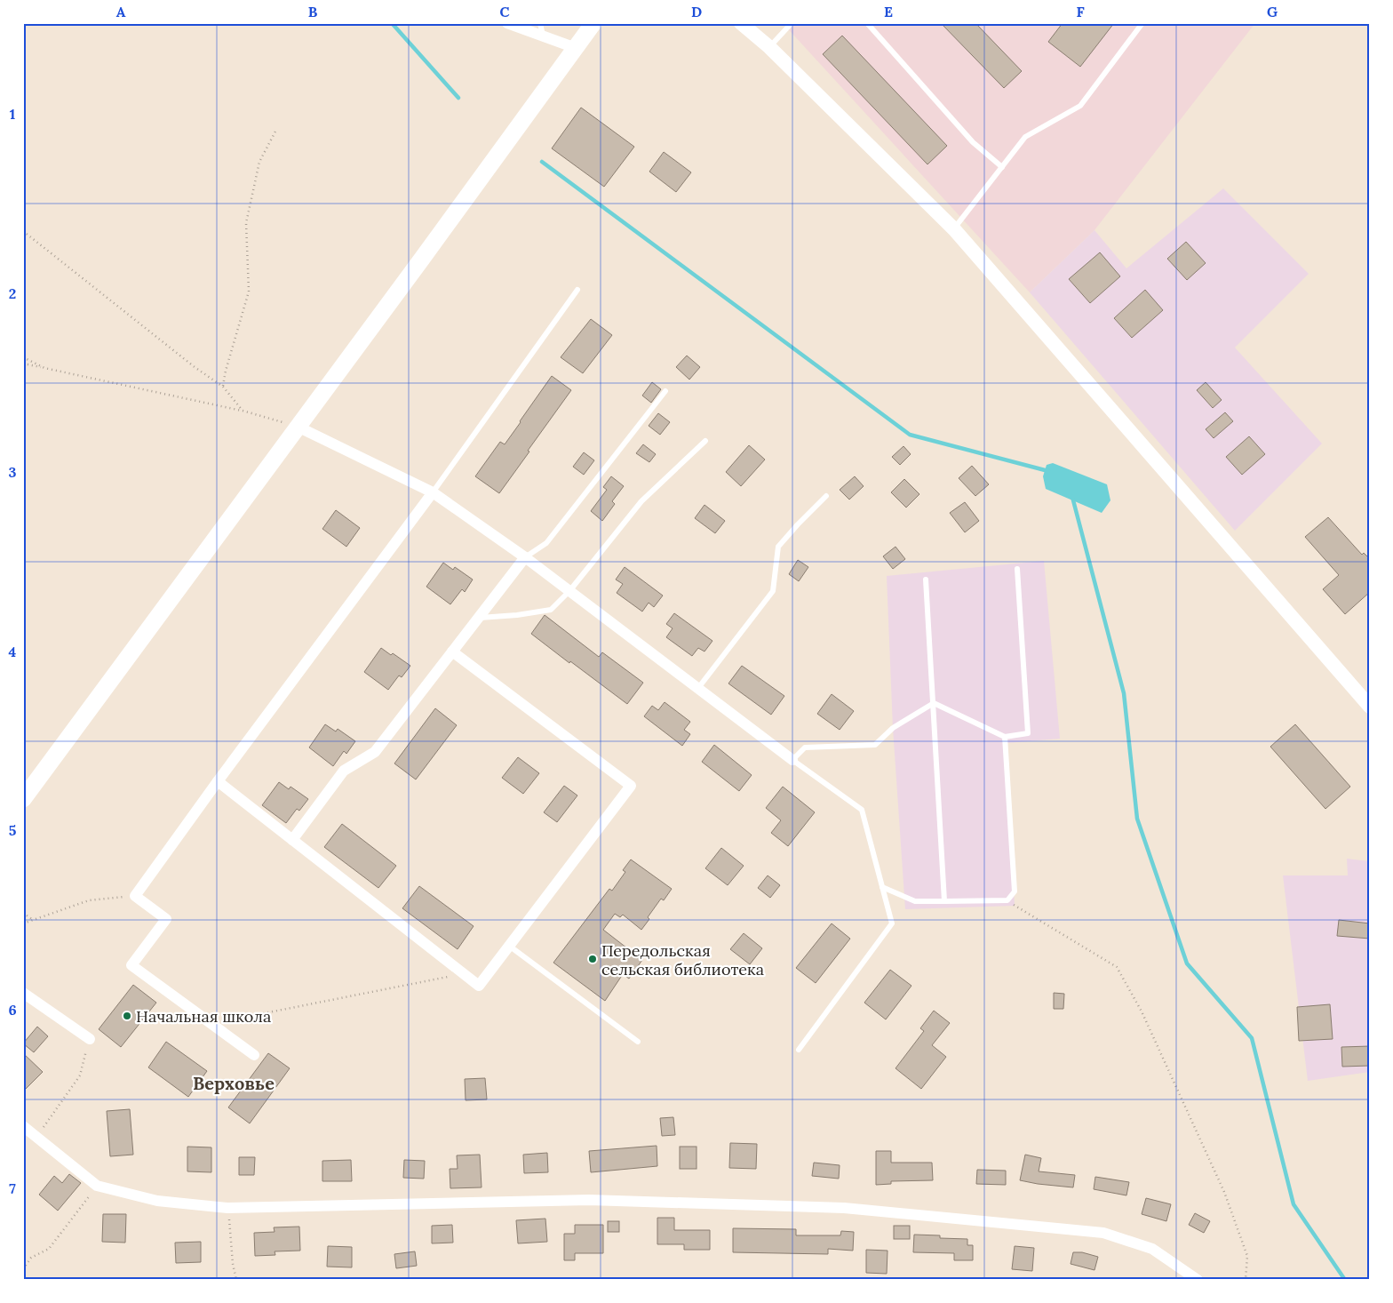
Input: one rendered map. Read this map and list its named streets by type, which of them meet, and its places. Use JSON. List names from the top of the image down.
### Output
{
  "districts": ["Верховье"],
  "places": ["Передольская сельская библиотека", "Начальная школа"],
  "grid": {
    "columns": [
      "A",
      "B",
      "C",
      "D",
      "E",
      "F",
      "G"
    ],
    "rows": [
      "1",
      "2",
      "3",
      "4",
      "5",
      "6",
      "7"
    ]
  }
}
